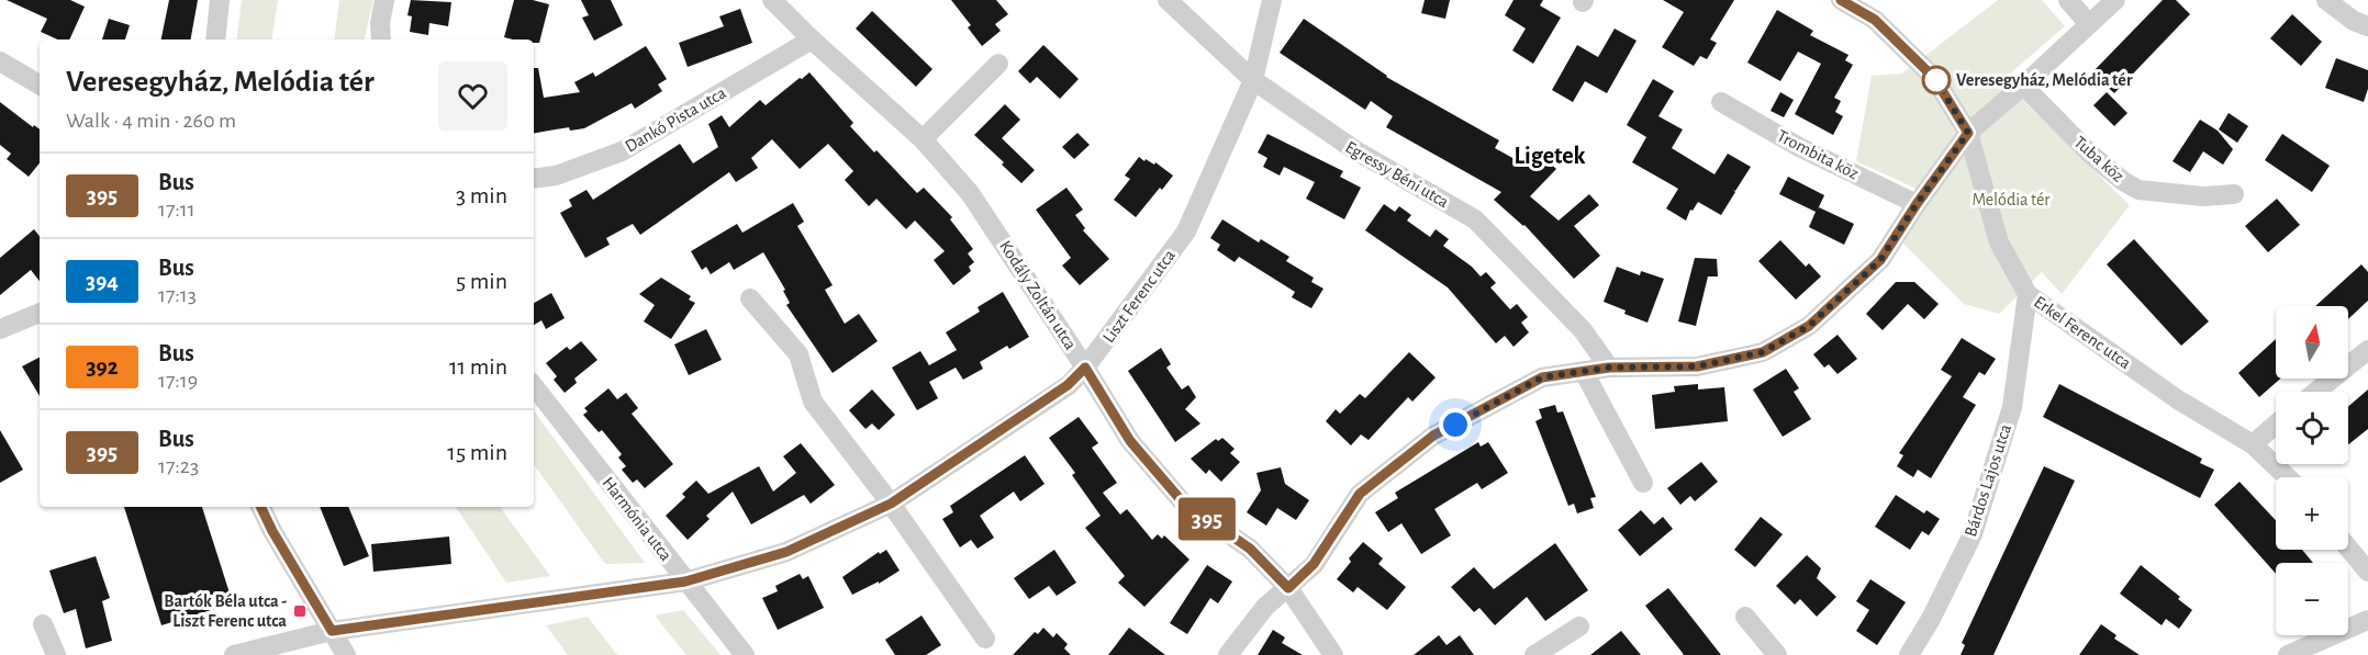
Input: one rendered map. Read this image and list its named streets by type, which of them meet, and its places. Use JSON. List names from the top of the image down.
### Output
{
  "streets": {
    "street": [
      "Dankó Pista utca",
      "Trombita köz",
      "Tuba köz",
      "Egressy Béni utca",
      "Kodály Zoltán utca",
      "Liszt Ferenc utca",
      "Erkel Ferenc utca",
      "Bárdos Lajos utca",
      "Harmónia utca"
    ]
  },
  "crossings": [
    ["Dankó Pista utca", "Kodály Zoltán utca"],
    ["Egressy Béni utca", "Liszt Ferenc utca"],
    ["Kodály Zoltán utca", "Liszt Ferenc utca"],
    ["Liszt Ferenc utca", "Harmónia utca"],
    ["Erkel Ferenc utca", "Bárdos Lajos utca"]
  ],
  "districts": ["Ligetek"],
  "parks": ["Melódia tér"],
  "places": {
    "other": ["Veresegyház, Melódia tér"],
    "transit": ["Bartók Béla utca - Liszt Ferenc utca"]
  },
  "lines": ["bus line 395"],
  "north": "top",
  "page": {
    "on_map": "395",
    "heading": ["Veresegyház, Melódia tér", "Walk · 4 min · 260 m"],
    "list": [
      {
        "mark": "395",
        "name": "Bus",
        "note": "17:11",
        "value": "3 min"
      },
      {
        "mark": "394",
        "name": "Bus",
        "note": "17:13",
        "value": "5 min"
      },
      {
        "mark": "392",
        "name": "Bus",
        "note": "17:19",
        "value": "11 min"
      },
      {
        "mark": "395",
        "name": "Bus",
        "note": "17:23",
        "value": "15 min"
      }
    ],
    "map_buttons": ["+", "−"]
  }
}
